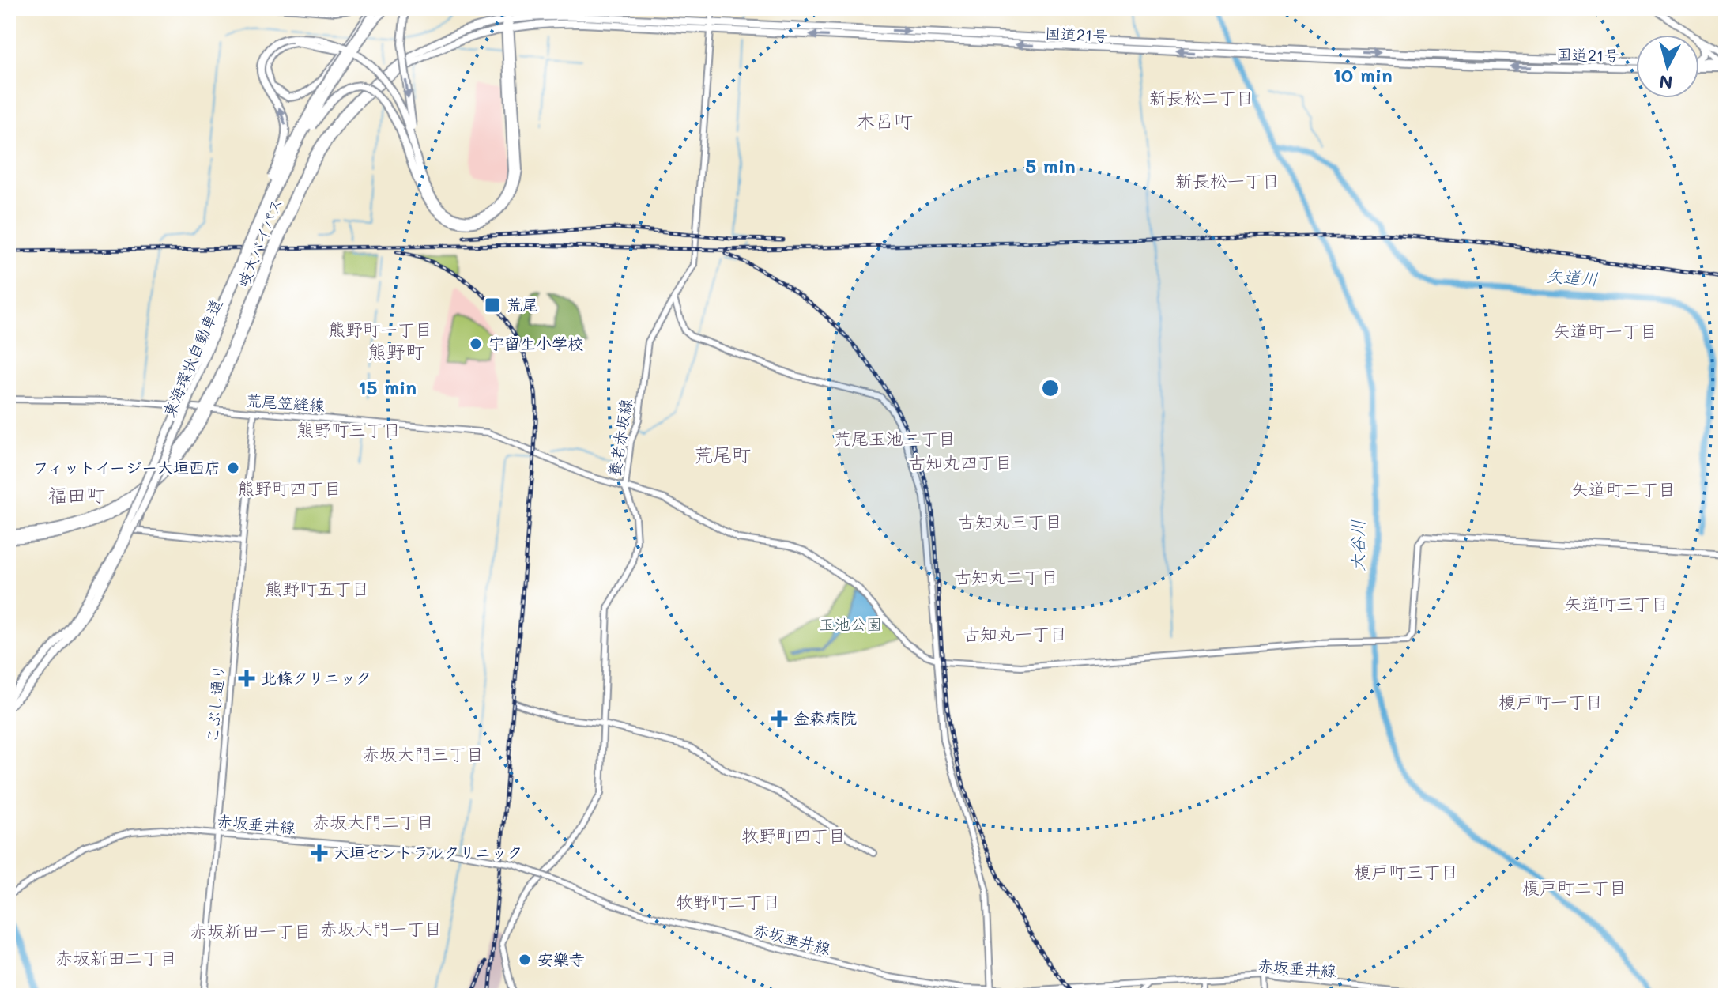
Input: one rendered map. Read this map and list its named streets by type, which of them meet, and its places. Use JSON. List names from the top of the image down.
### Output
{
  "streets": {
    "highway": ["国道21号", "岐大バイパス", "東海環状自動車道"],
    "street": [
      "荒尾笠縫線",
      "養老赤坂線",
      "こぶし通り",
      "赤坂垂井線"
    ]
  },
  "crossings": [
    ["国道21号", "岐大バイパス"],
    ["国道21号", "養老赤坂線"],
    ["岐大バイパス", "荒尾笠縫線"],
    ["荒尾笠縫線", "養老赤坂線"],
    ["荒尾笠縫線", "こぶし通り"],
    ["こぶし通り", "赤坂垂井線"]
  ],
  "districts": [
    "新長松二丁目",
    "木呂町",
    "新長松一丁目",
    "熊野町一丁目",
    "矢道町一丁目",
    "熊野町",
    "熊野町三丁目",
    "荒尾玉池二丁目",
    "荒尾町",
    "古知丸四丁目",
    "熊野町四丁目",
    "矢道町二丁目",
    "福田町",
    "古知丸三丁目",
    "古知丸二丁目",
    "熊野町五丁目",
    "矢道町三丁目",
    "古知丸一丁目",
    "榎戸町一丁目",
    "赤坂大門三丁目",
    "赤坂大門二丁目",
    "牧野町四丁目",
    "榎戸町三丁目",
    "榎戸町二丁目",
    "牧野町二丁目",
    "赤坂大門一丁目",
    "赤坂新田一丁目",
    "赤坂新田二丁目"
  ],
  "water": ["矢道川", "大谷川"],
  "parks": ["玉池公園"],
  "places": {
    "transit": ["荒尾"],
    "other": ["宇留生小学校", "フィットイージー大垣西店", "安樂寺"],
    "health": ["北條クリニック", "金森病院", "大垣セントラルクリニック"]
  },
  "north": "bottom",
  "rings": ["10 min", "5 min", "15 min"]
}
